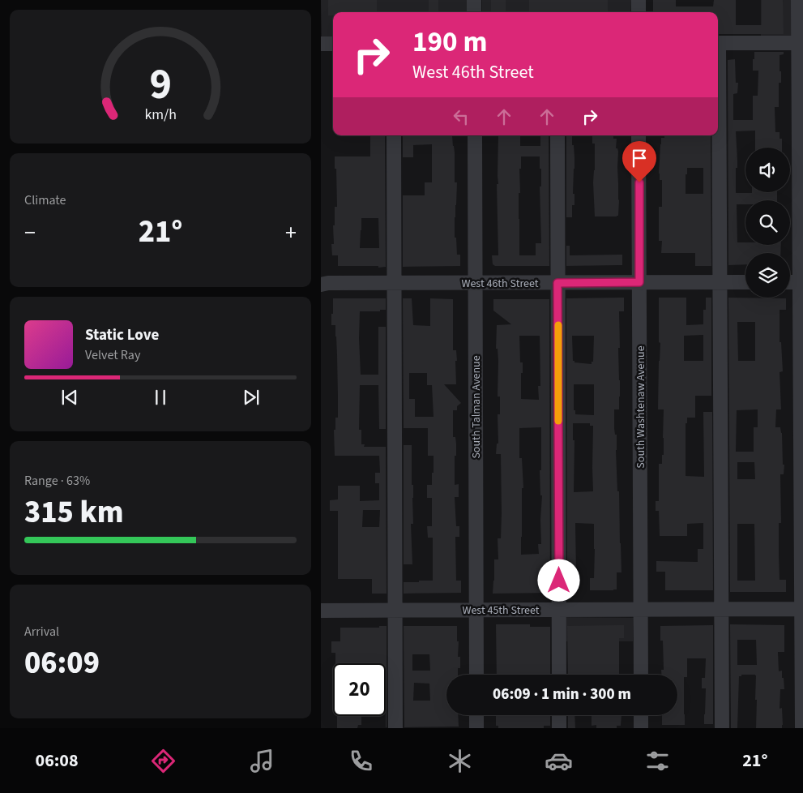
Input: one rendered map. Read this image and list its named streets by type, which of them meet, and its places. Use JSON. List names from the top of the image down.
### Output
{
  "streets": {
    "street": [
      "West 46th Street",
      "South Talman Avenue",
      "South Washtenaw Avenue",
      "West 45th Street"
    ]
  },
  "crossings": [
    ["West 46th Street", "South Talman Avenue"],
    ["West 46th Street", "South Washtenaw Avenue"],
    ["South Talman Avenue", "West 45th Street"],
    ["South Washtenaw Avenue", "West 45th Street"]
  ],
  "page": {
    "turn": ["190 m", "West 46th Street"],
    "tile": [
      "Climate",
      ["Range · 63%", "315 km"],
      ["Arrival", "06:09"]
    ],
    "heat": ["−", "21°", "+"],
    "song": ["Static Love", "Velvet Ray"],
    "limit": "20",
    "trip": "06:09 · 1 min · 300 m",
    "tabs": ["06:08", "21°"],
    "gauge": ["9", "km/h"]
  }
}
